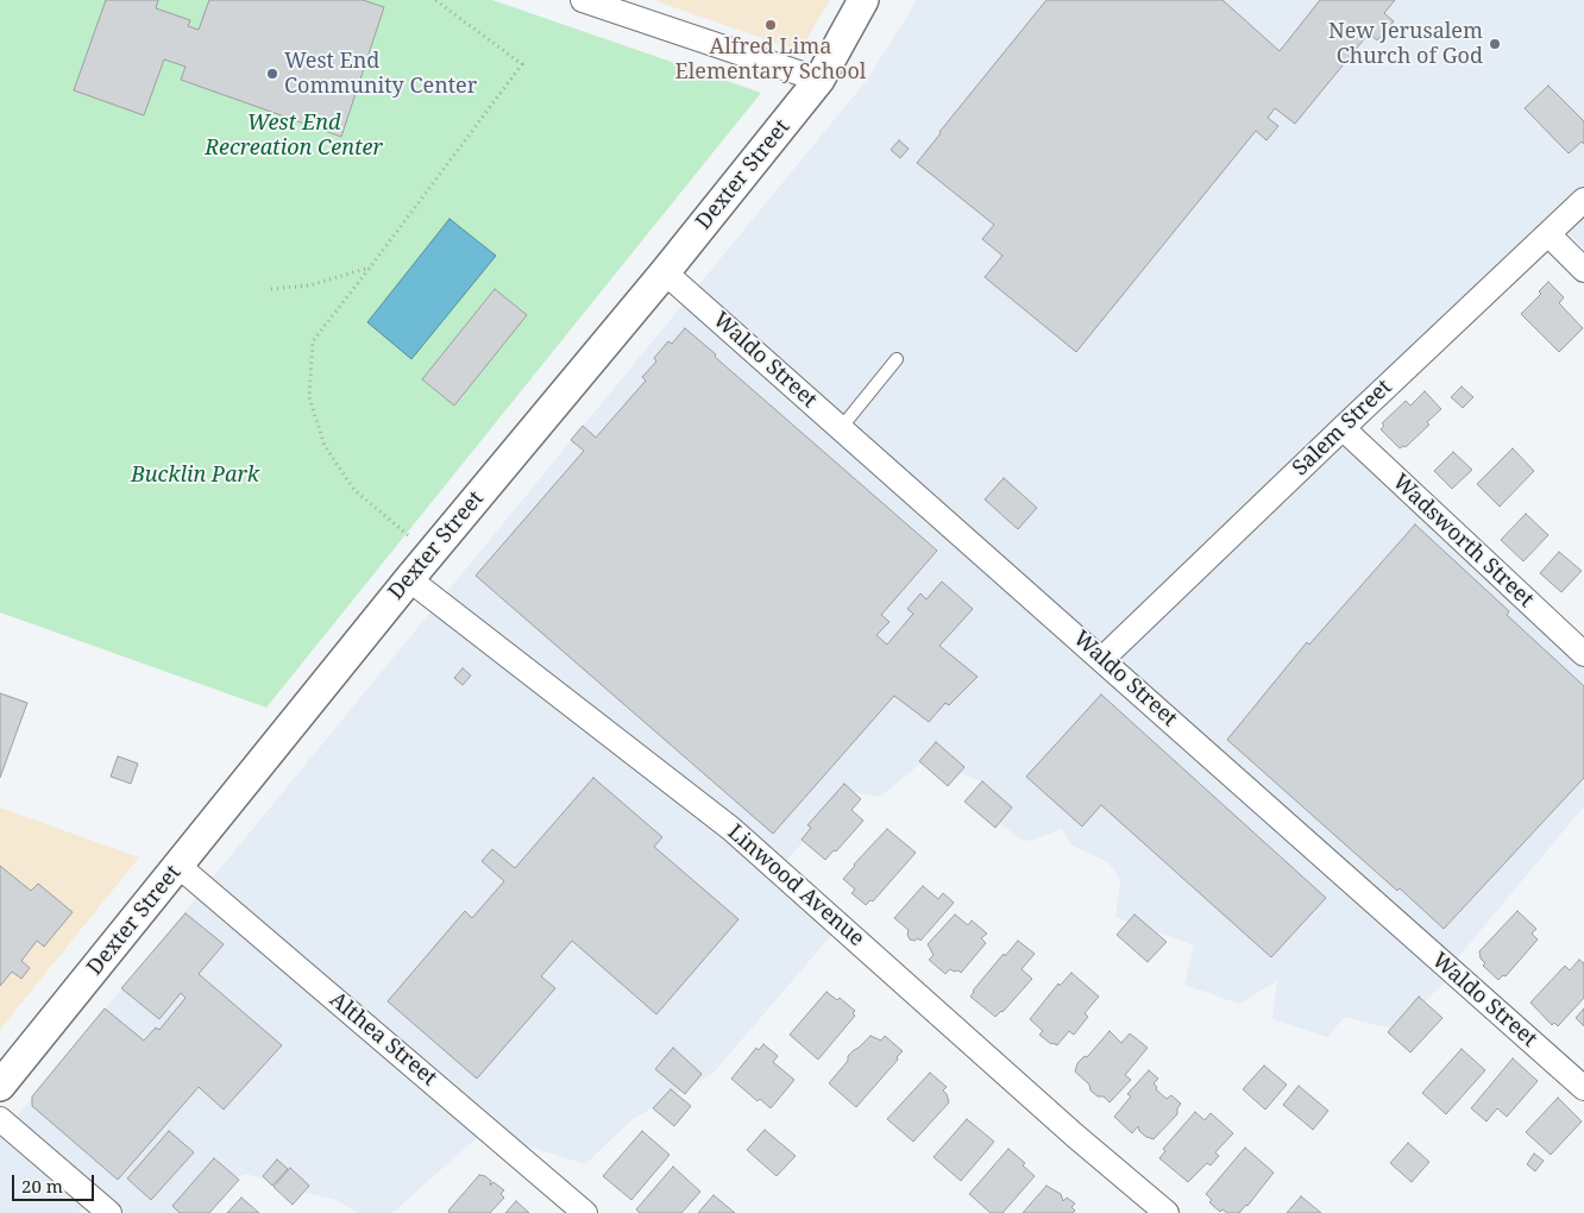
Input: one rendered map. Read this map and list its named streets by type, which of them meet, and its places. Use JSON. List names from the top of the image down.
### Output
{
  "streets": {
    "street": [
      "Dexter Street",
      "Waldo Street",
      "Salem Street",
      "Wadsworth Street",
      "Linwood Avenue",
      "Althea Street"
    ]
  },
  "crossings": [
    ["Dexter Street", "Waldo Street"],
    ["Dexter Street", "Linwood Avenue"],
    ["Dexter Street", "Althea Street"],
    ["Waldo Street", "Salem Street"],
    ["Salem Street", "Wadsworth Street"]
  ],
  "parks": ["West End Recreation Center", "Bucklin Park"],
  "places": ["Alfred Lima Elementary School", "New Jerusalem Church of God", "West End Community Center"],
  "scale_bar": "20 m"
}
